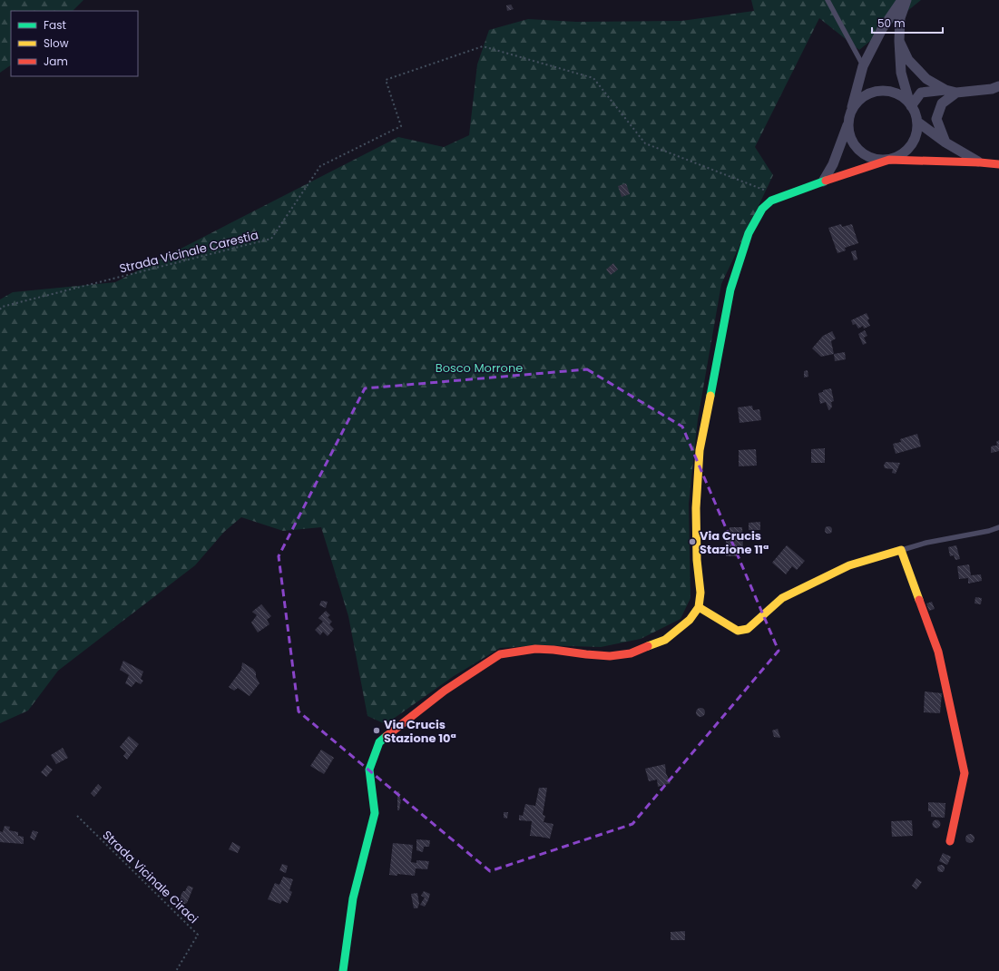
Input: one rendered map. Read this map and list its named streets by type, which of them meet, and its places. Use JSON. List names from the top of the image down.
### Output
{
  "streets": {
    "path": ["Strada Vicinale Carestia", "Strada Vicinale Ciraci"]
  },
  "parks": ["Bosco Morrone"],
  "places": ["Via Crucis Stazione 11ª", "Via Crucis Stazione 10ª"],
  "legend": ["Fast", "Slow", "Jam"],
  "scale_bar": "50 m"
}
